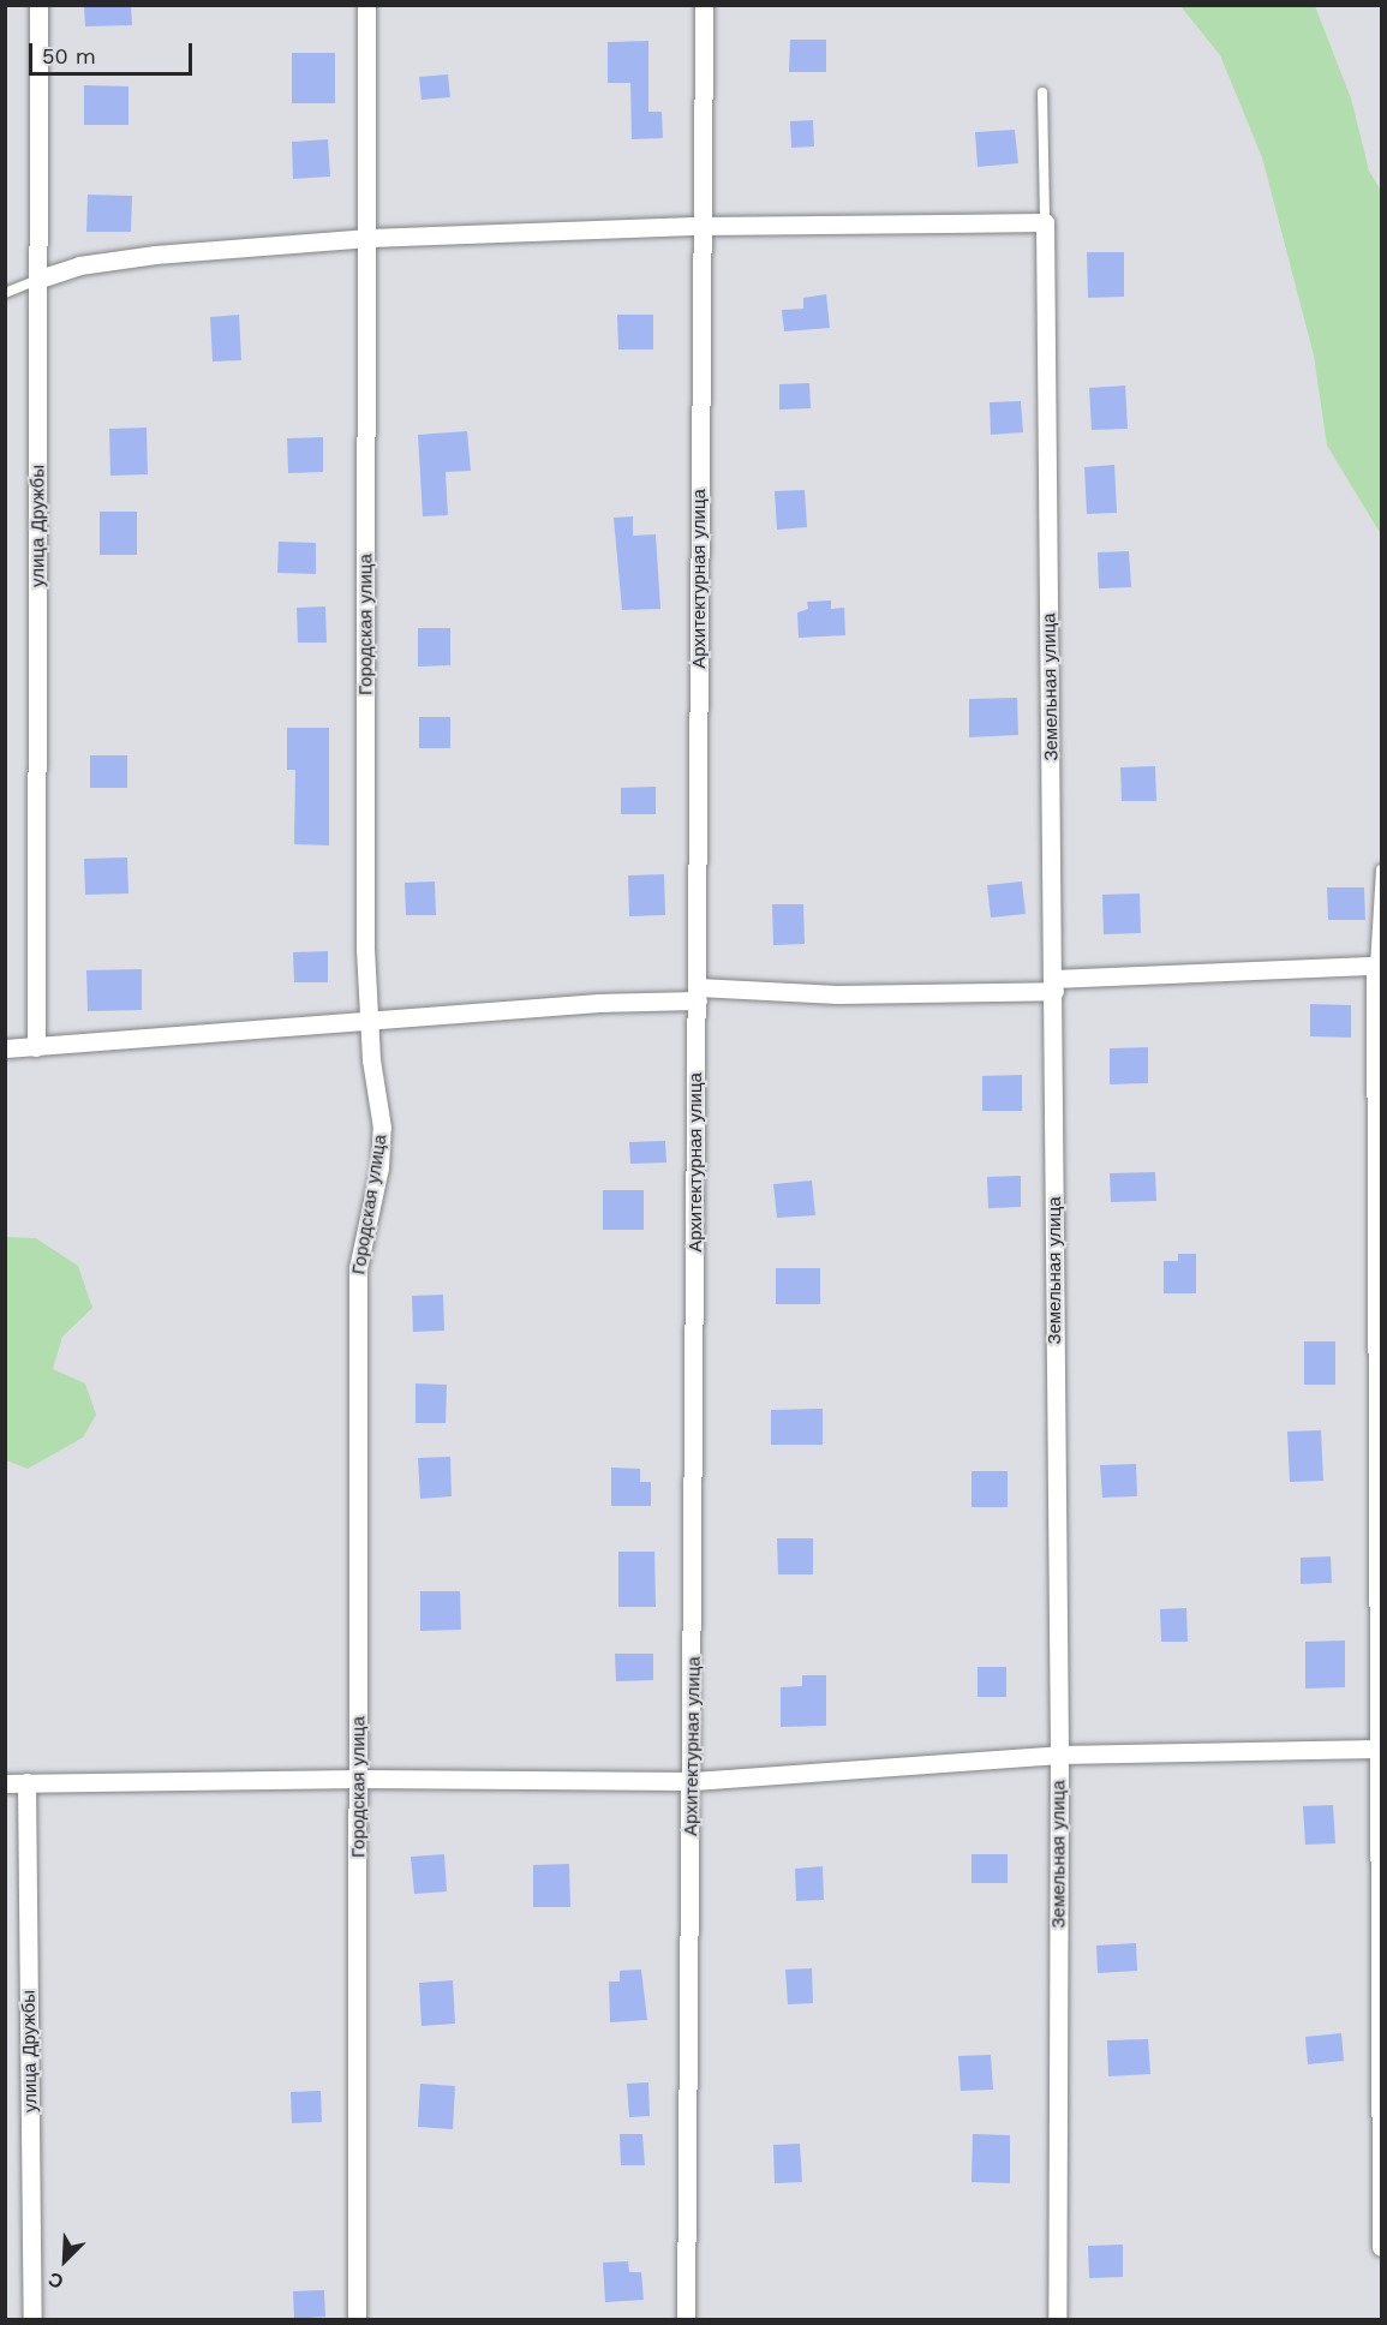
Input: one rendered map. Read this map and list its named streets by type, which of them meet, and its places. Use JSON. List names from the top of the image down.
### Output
{
  "streets": {
    "street": [
      "улица Дружбы",
      "Архитектурная улица",
      "Городская улица",
      "Земельная улица"
    ]
  },
  "scale_bar": "50 m",
  "north": "bottom left"
}
